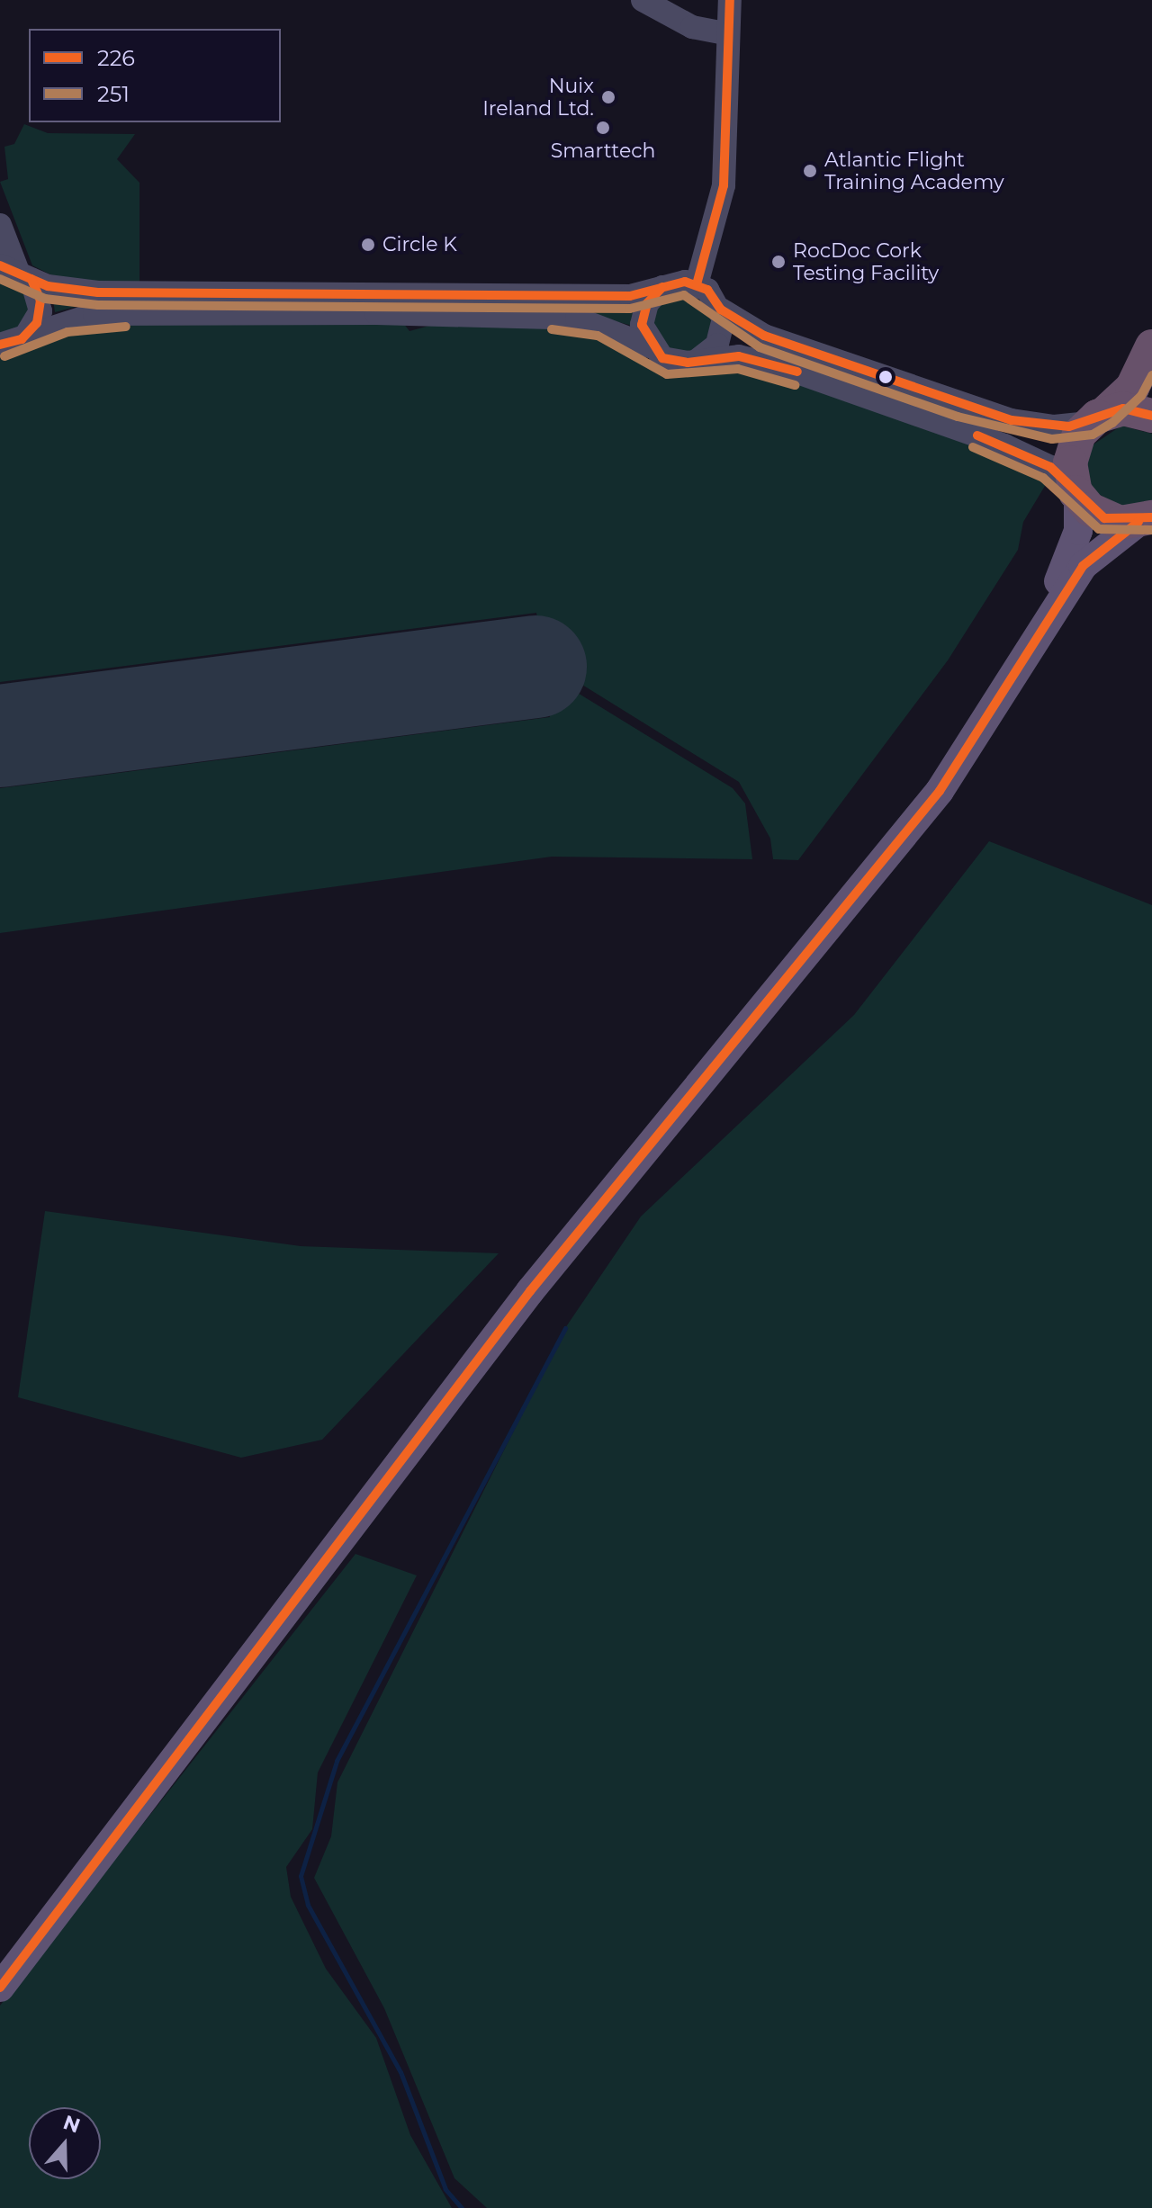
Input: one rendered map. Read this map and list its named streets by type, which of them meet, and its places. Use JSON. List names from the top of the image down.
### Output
{
  "places": [
    "Nuix Ireland Ltd.",
    "Smarttech",
    "Atlantic Flight Training Academy",
    "Circle K",
    "RocDoc Cork Testing Facility"
  ],
  "lines": ["transit line 226", "transit line 251"],
  "legend": ["226", "251"],
  "north": "top"
}
